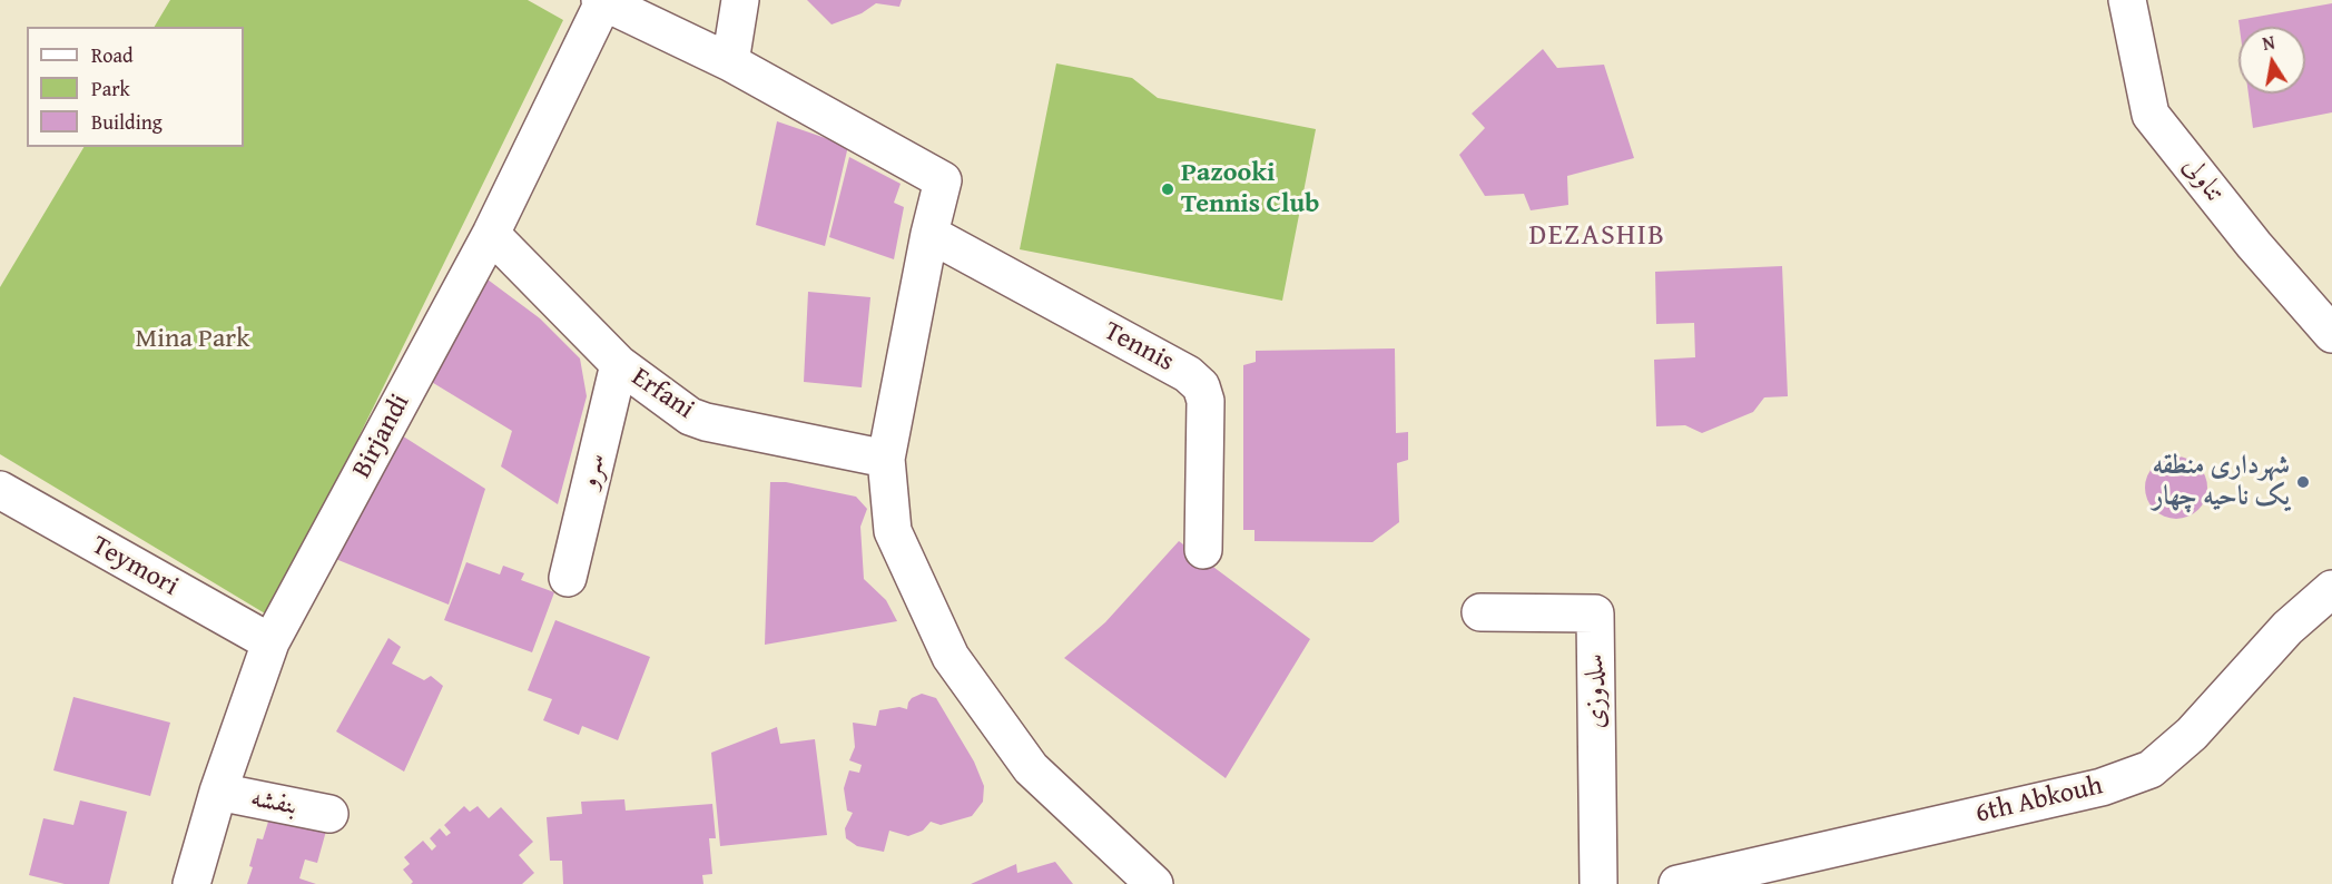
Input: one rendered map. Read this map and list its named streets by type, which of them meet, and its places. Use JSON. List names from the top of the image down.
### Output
{
  "streets": {
    "street": [
      "تناولی",
      "Tennis",
      "Erfani",
      "Birjandi",
      "سرو",
      "Teymori",
      "سلدوزی",
      "6th Abkouh",
      "بنفشه"
    ]
  },
  "crossings": [
    ["Erfani", "Birjandi"],
    ["Erfani", "سرو"],
    ["Birjandi", "Teymori"],
    ["Birjandi", "بنفشه"]
  ],
  "districts": ["DEZASHIB"],
  "parks": ["Mina Park"],
  "places": ["Pazooki Tennis Club", "شهرداری منطقه یک ناحیه چهار"],
  "legend": ["Road", "Park", "Building"],
  "north": "top"
}
